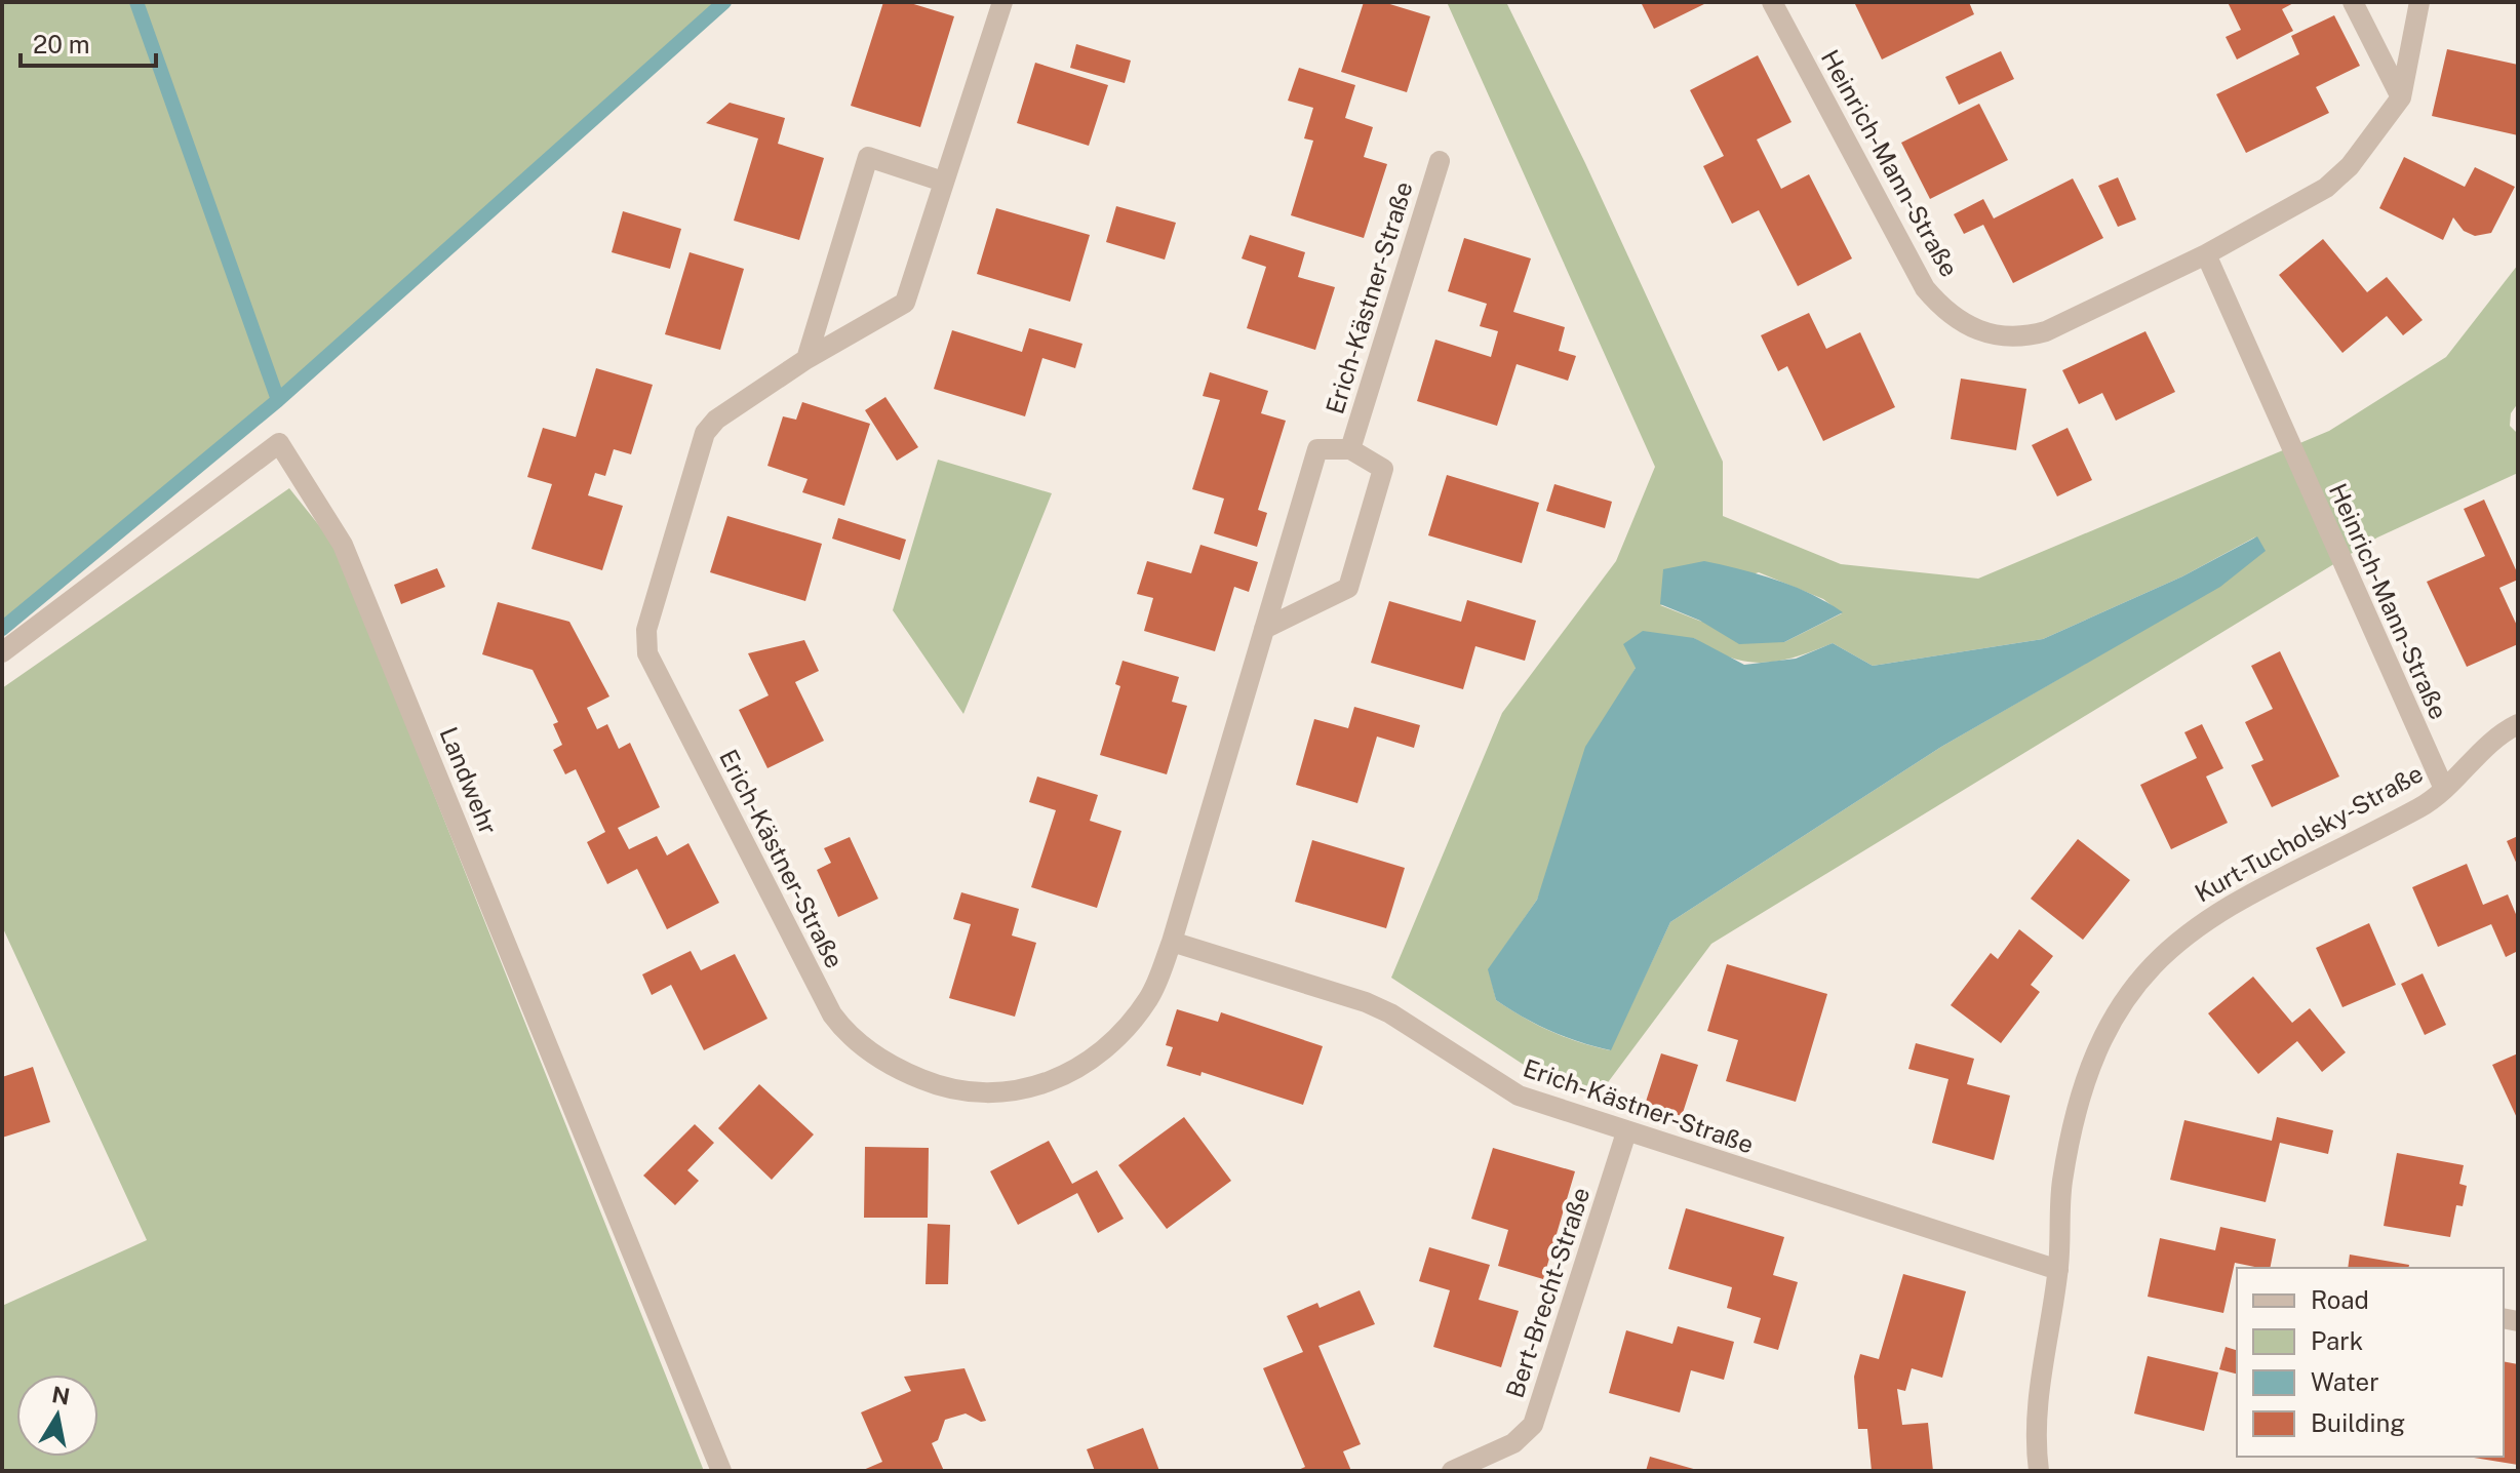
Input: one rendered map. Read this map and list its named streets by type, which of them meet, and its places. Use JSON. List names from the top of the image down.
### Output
{
  "streets": {
    "street": [
      "Heinrich-Mann-Straße",
      "Erich-Kästner-Straße",
      "Landwehr",
      "Kurt-Tucholsky-Straße",
      "Bert-Brecht-Straße"
    ]
  },
  "crossings": [
    ["Heinrich-Mann-Straße", "Kurt-Tucholsky-Straße"],
    ["Erich-Kästner-Straße", "Kurt-Tucholsky-Straße"],
    ["Erich-Kästner-Straße", "Bert-Brecht-Straße"]
  ],
  "legend": [
    "Road",
    "Park",
    "Water",
    "Building"
  ],
  "scale_bar": "20 m",
  "north": "top"
}
